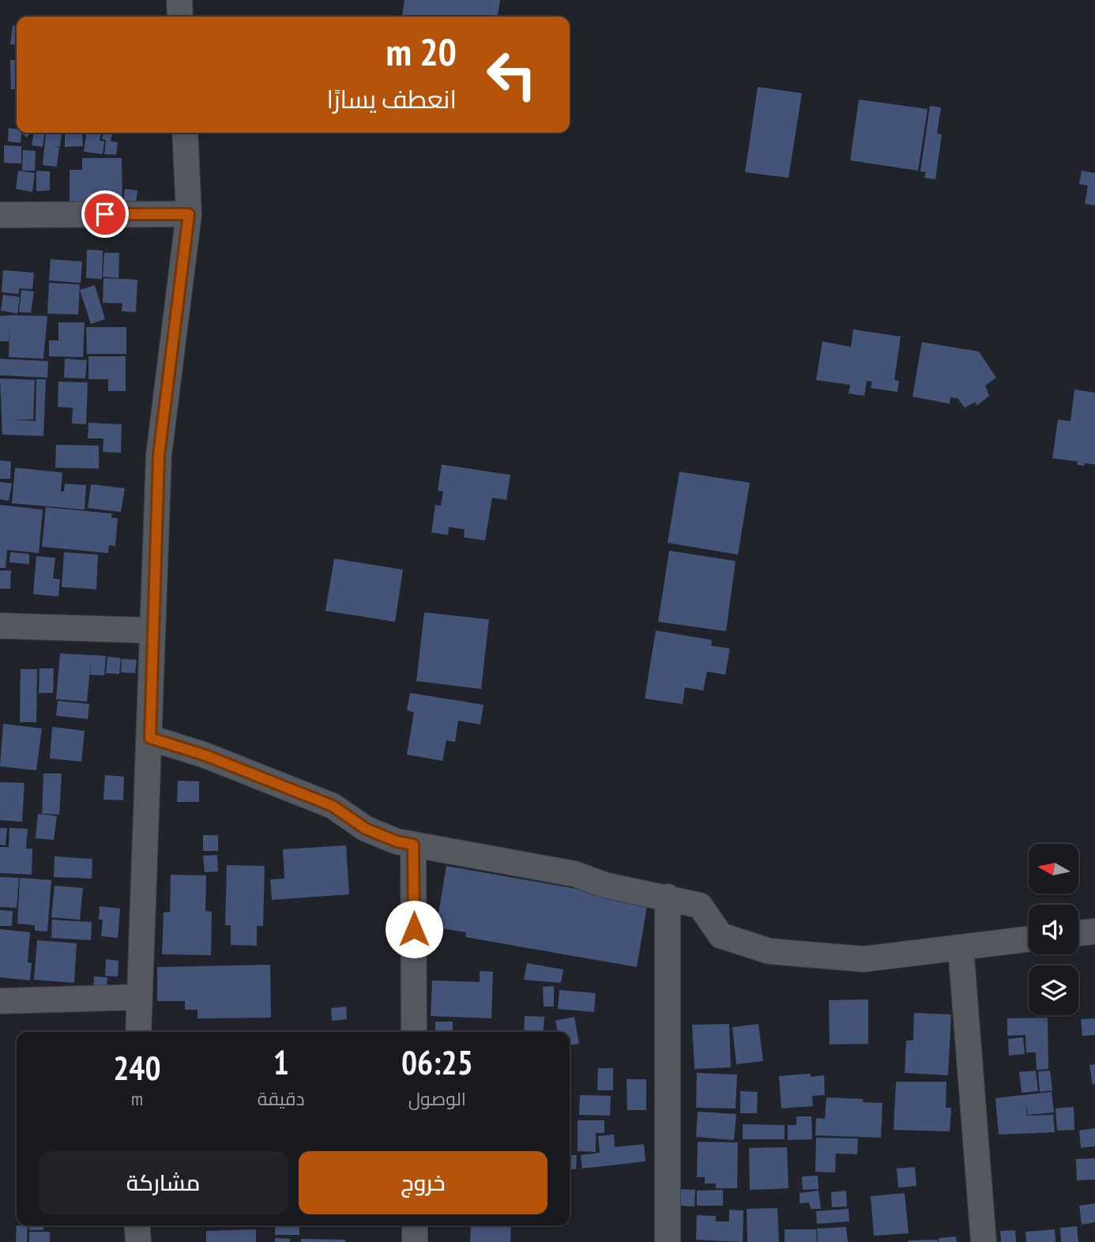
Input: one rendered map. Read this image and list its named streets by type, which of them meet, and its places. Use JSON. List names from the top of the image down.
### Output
{
  "north": "left",
  "page": {
    "turn": ["20 m", "انعطف يسارًا"],
    "eta": [
      "06:25",
      "الوصول",
      "1",
      "دقيقة",
      "240",
      "m"
    ],
    "buttons": ["خروج", "مشاركة"]
  }
}
